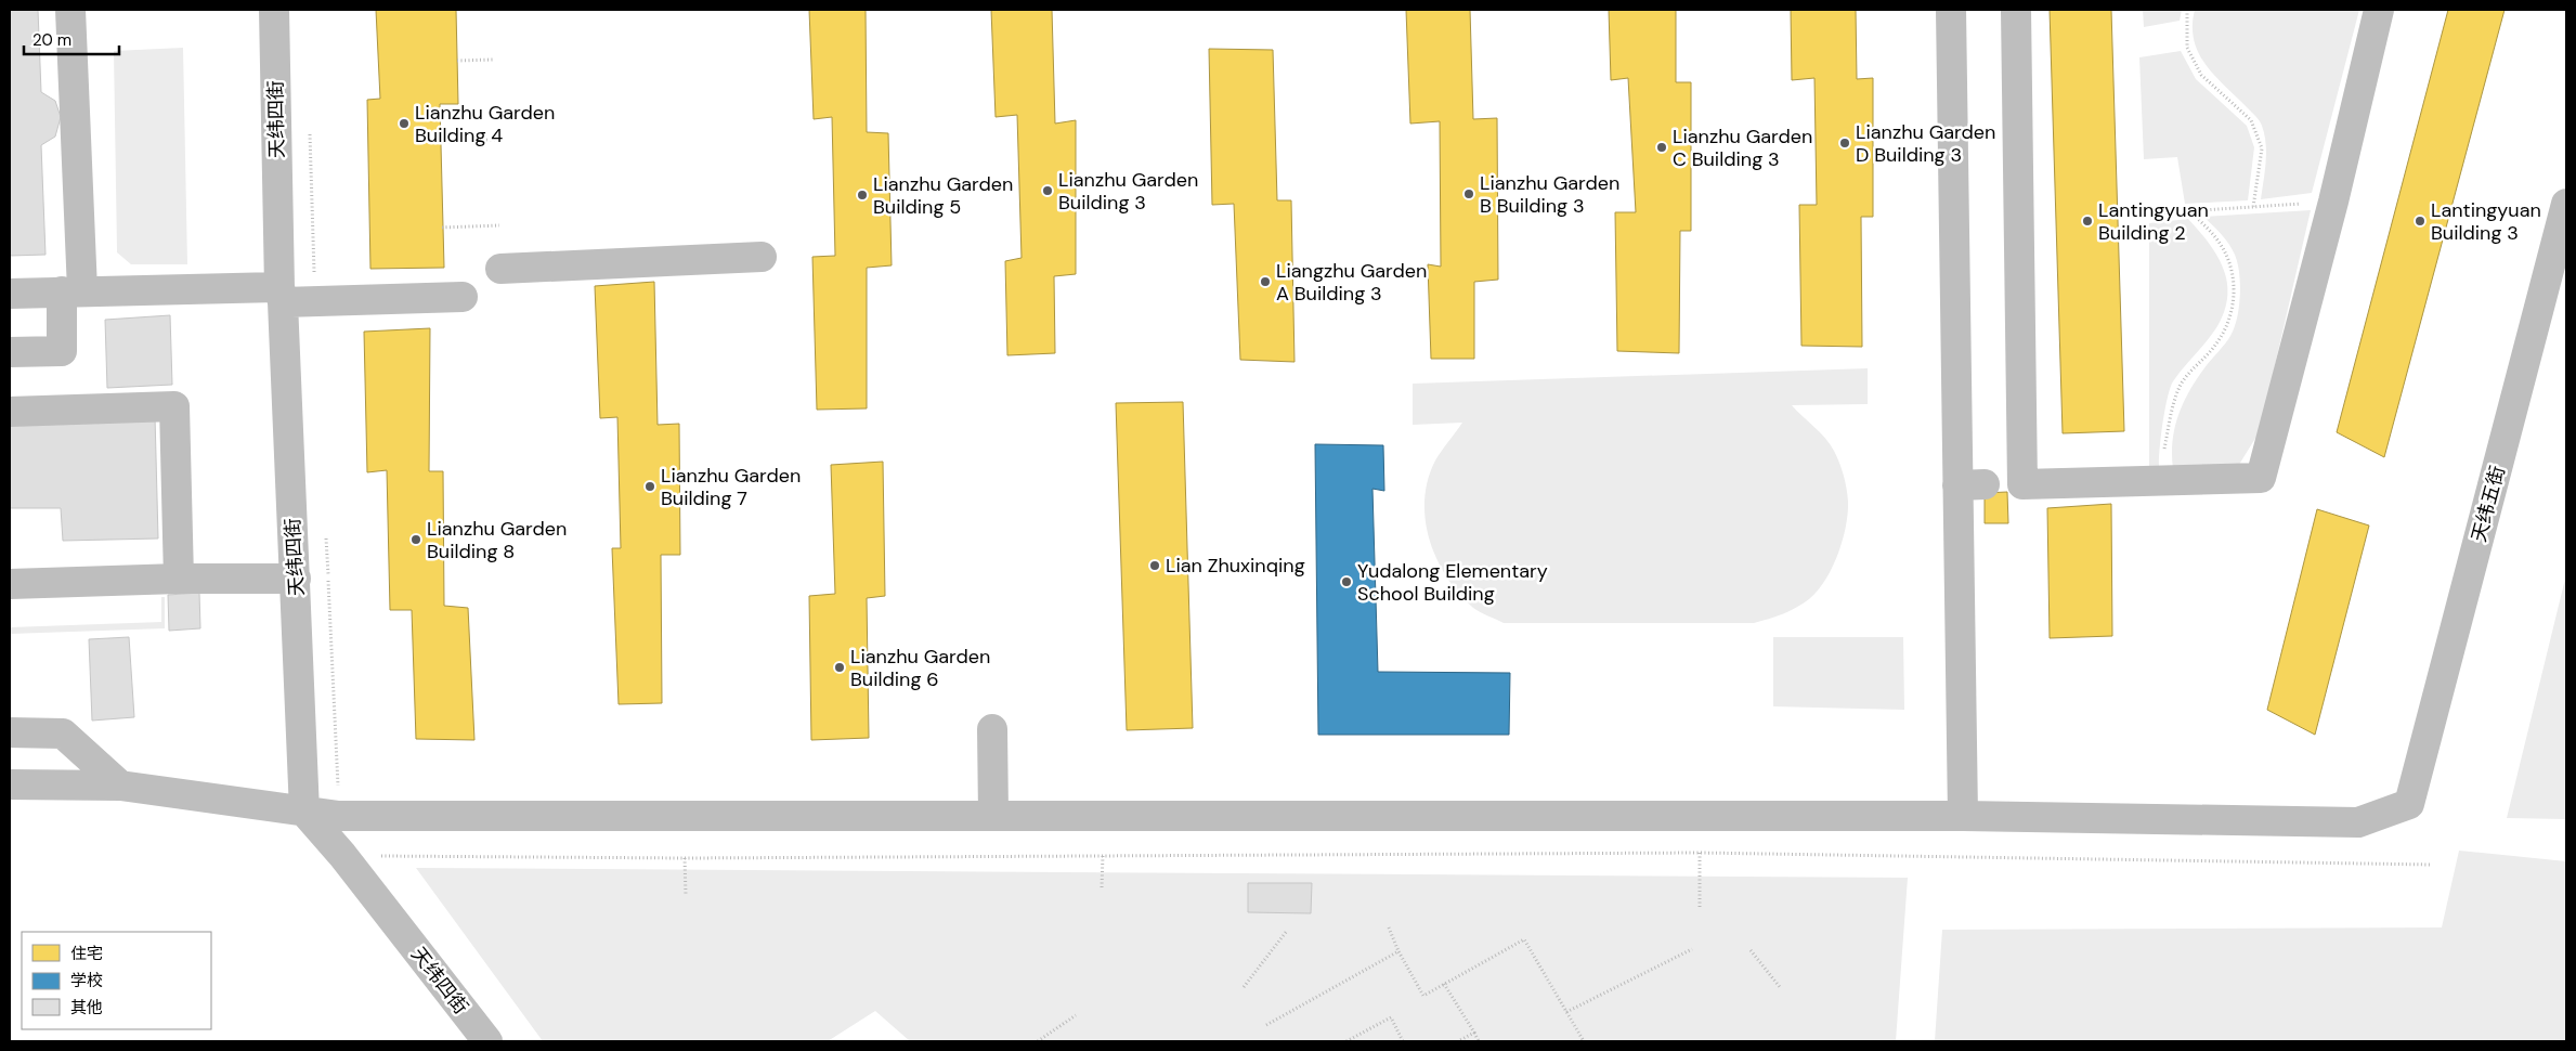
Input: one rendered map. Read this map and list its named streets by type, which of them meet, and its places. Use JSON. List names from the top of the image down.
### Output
{
  "streets": {
    "street": ["天纬四街", "天纬五街"]
  },
  "places": [
    "Lianzhu Garden Building 4",
    "Lianzhu Garden D Building 3",
    "Lianzhu Garden C Building 3",
    "Lianzhu Garden Building 3",
    "Lianzhu Garden B Building 3",
    "Lianzhu Garden Building 5",
    "Lantingyuan Building 2",
    "Lantingyuan Building 3",
    "Liangzhu Garden A Building 3",
    "Lianzhu Garden Building 7",
    "Lianzhu Garden Building 8",
    "Lian Zhuxinqing",
    "Yudalong Elementary School Building",
    "Lianzhu Garden Building 6"
  ],
  "legend": ["住宅", "学校", "其他"],
  "scale_bar": "20 m"
}
